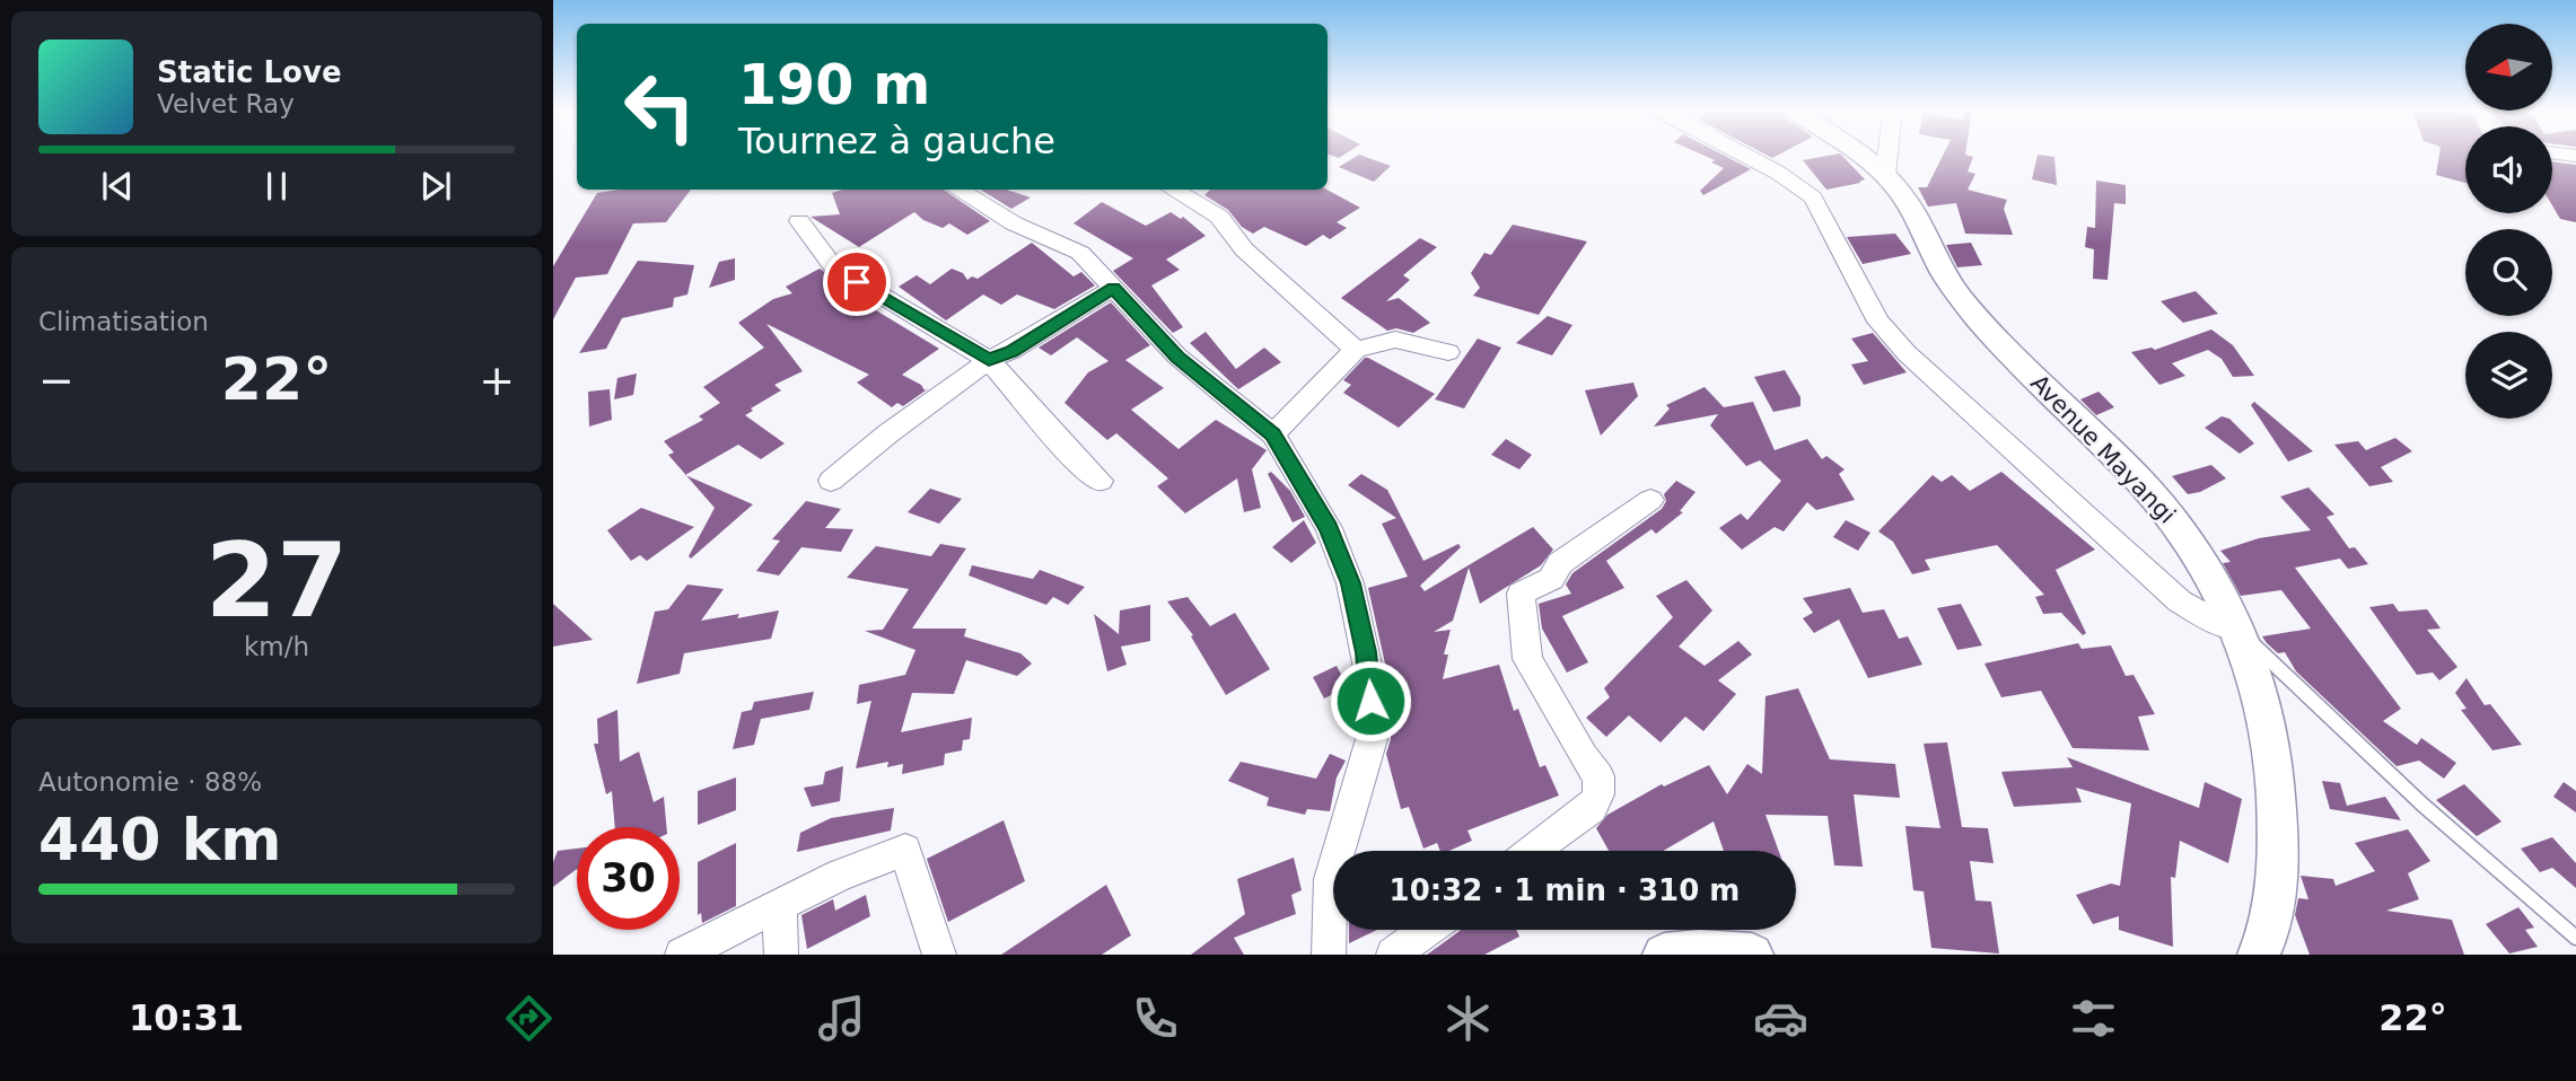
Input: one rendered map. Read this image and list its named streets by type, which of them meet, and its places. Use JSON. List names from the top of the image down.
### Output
{
  "streets": {
    "street": ["Avenue Mayangi"]
  },
  "north": "left",
  "page": {
    "turn": ["190 m", "Tournez à gauche"],
    "song": ["Static Love", "Velvet Ray"],
    "tile": [
      "Climatisation",
      ["27", "km/h"],
      ["Autonomie · 88%", "440 km"]
    ],
    "heat": ["−", "22°", "+"],
    "limit": "30",
    "trip": "10:32 · 1 min · 310 m",
    "tabs": ["10:31", "22°"]
  }
}
